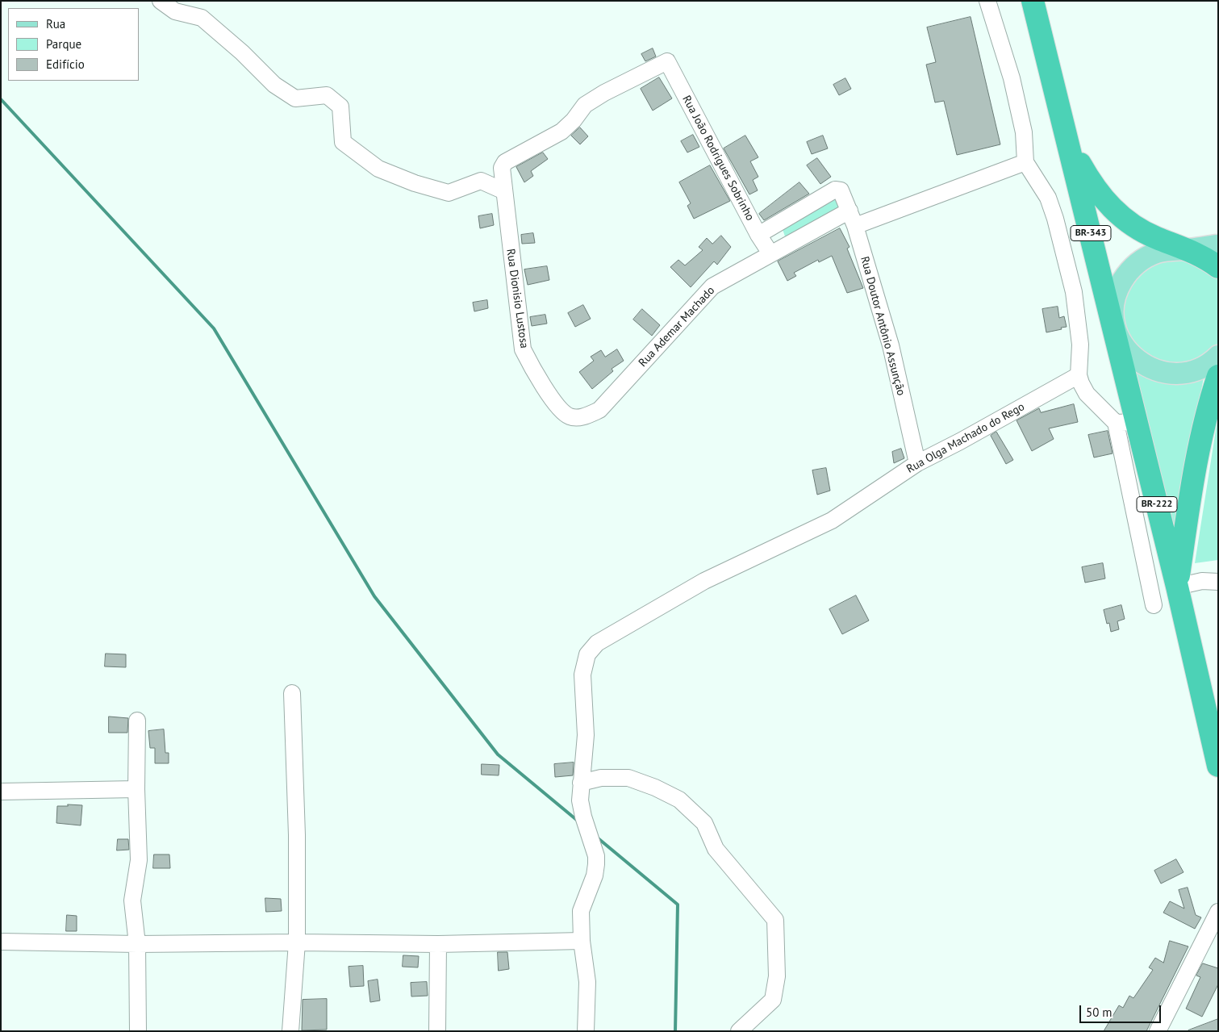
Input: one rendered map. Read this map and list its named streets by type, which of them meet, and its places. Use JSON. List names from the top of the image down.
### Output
{
  "streets": {
    "highway": ["BR-343", "BR-222"],
    "street": [
      "Rua João Rodrigues Sobrinho",
      "Rua Dionisio Lustosa",
      "Rua Doutor Antônio Assunção",
      "Rua Ademar Machado",
      "Rua Olga Machado do Rego"
    ]
  },
  "crossings": [
    ["Rua João Rodrigues Sobrinho", "Rua Dionisio Lustosa"],
    ["Rua João Rodrigues Sobrinho", "Rua Doutor Antônio Assunção"],
    ["Rua João Rodrigues Sobrinho", "Rua Ademar Machado"],
    ["BR-343", "BR-222"],
    ["Rua Dionisio Lustosa", "Rua Ademar Machado"],
    ["Rua Doutor Antônio Assunção", "Rua Ademar Machado"],
    ["Rua Doutor Antônio Assunção", "Rua Olga Machado do Rego"]
  ],
  "legend": ["Rua", "Parque", "Edifício"],
  "scale_bar": "50 m"
}
